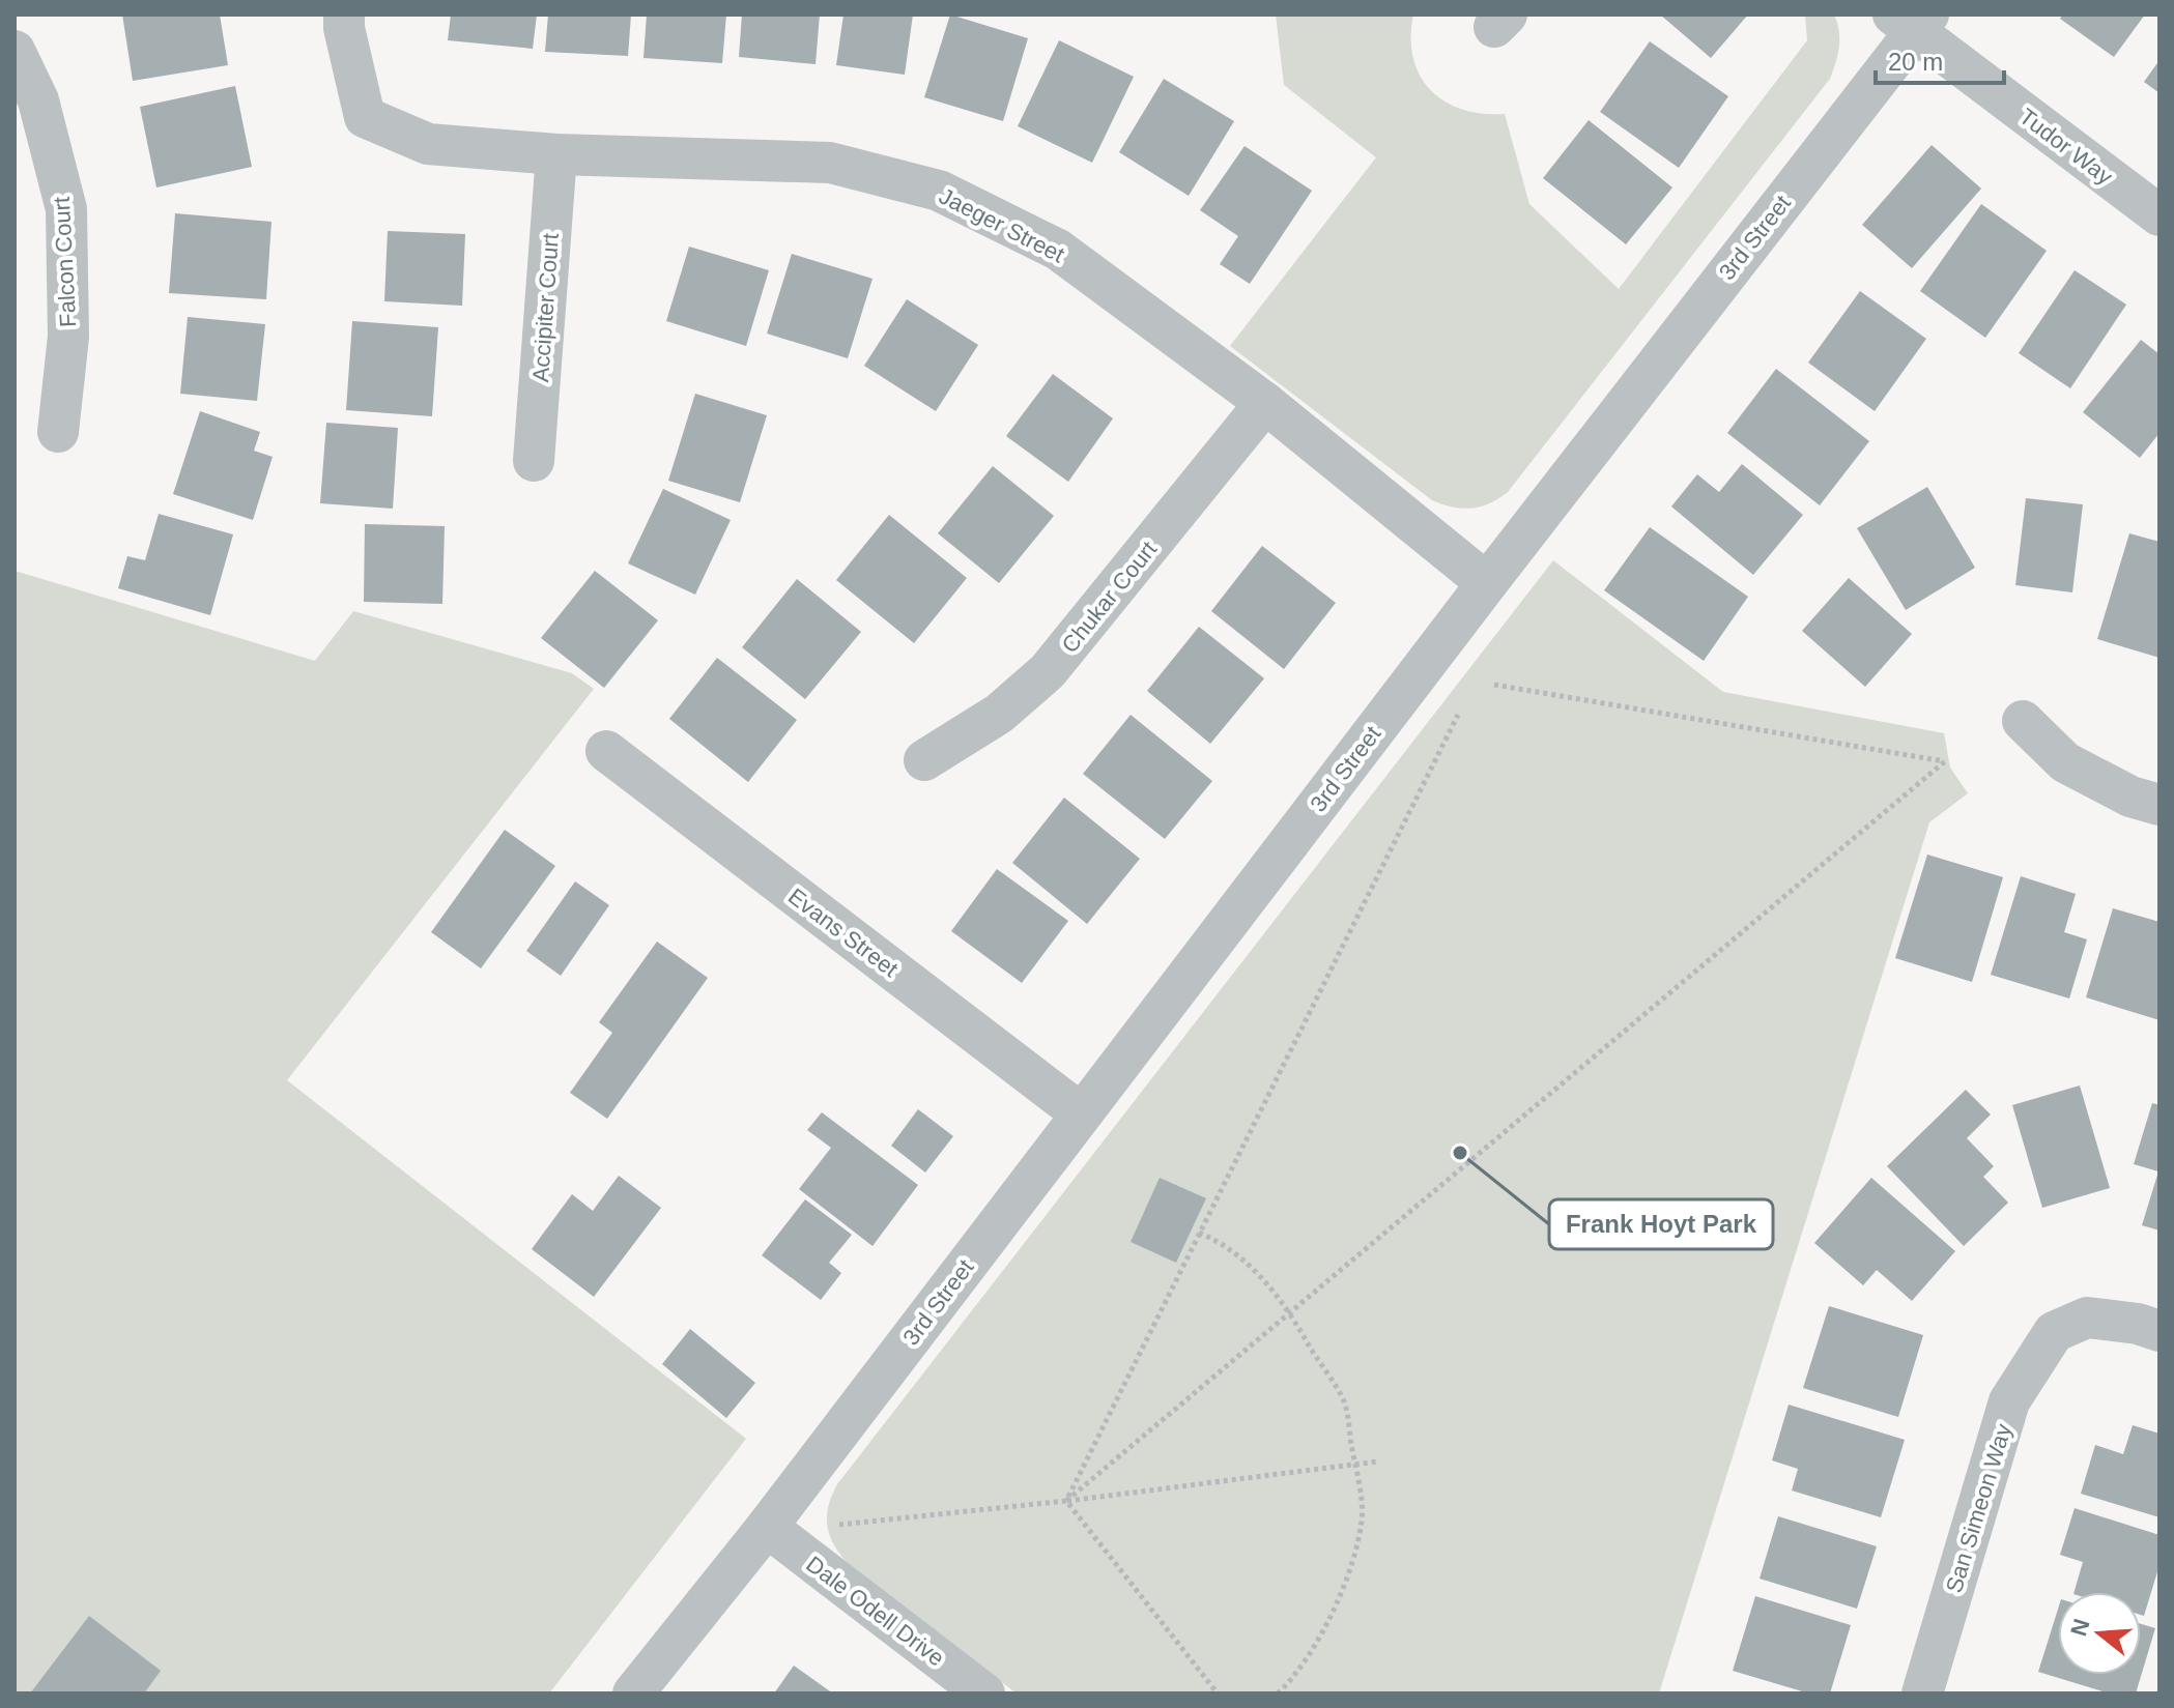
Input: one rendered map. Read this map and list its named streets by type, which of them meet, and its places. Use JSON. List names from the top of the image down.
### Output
{
  "streets": {
    "street": [
      "Tudor Way",
      "Jaeger Street",
      "3rd Street",
      "Falcon Court",
      "Accipiter Court",
      "Chukar Court",
      "Evans Street",
      "San Simeon Way",
      "Dale Odell Drive"
    ]
  },
  "crossings": [
    ["Tudor Way", "3rd Street"],
    ["Jaeger Street", "3rd Street"],
    ["Jaeger Street", "Accipiter Court"],
    ["Jaeger Street", "Chukar Court"],
    ["3rd Street", "Evans Street"],
    ["3rd Street", "Dale Odell Drive"]
  ],
  "places": ["Frank Hoyt Park"],
  "scale_bar": "20 m",
  "north": "left"
}
